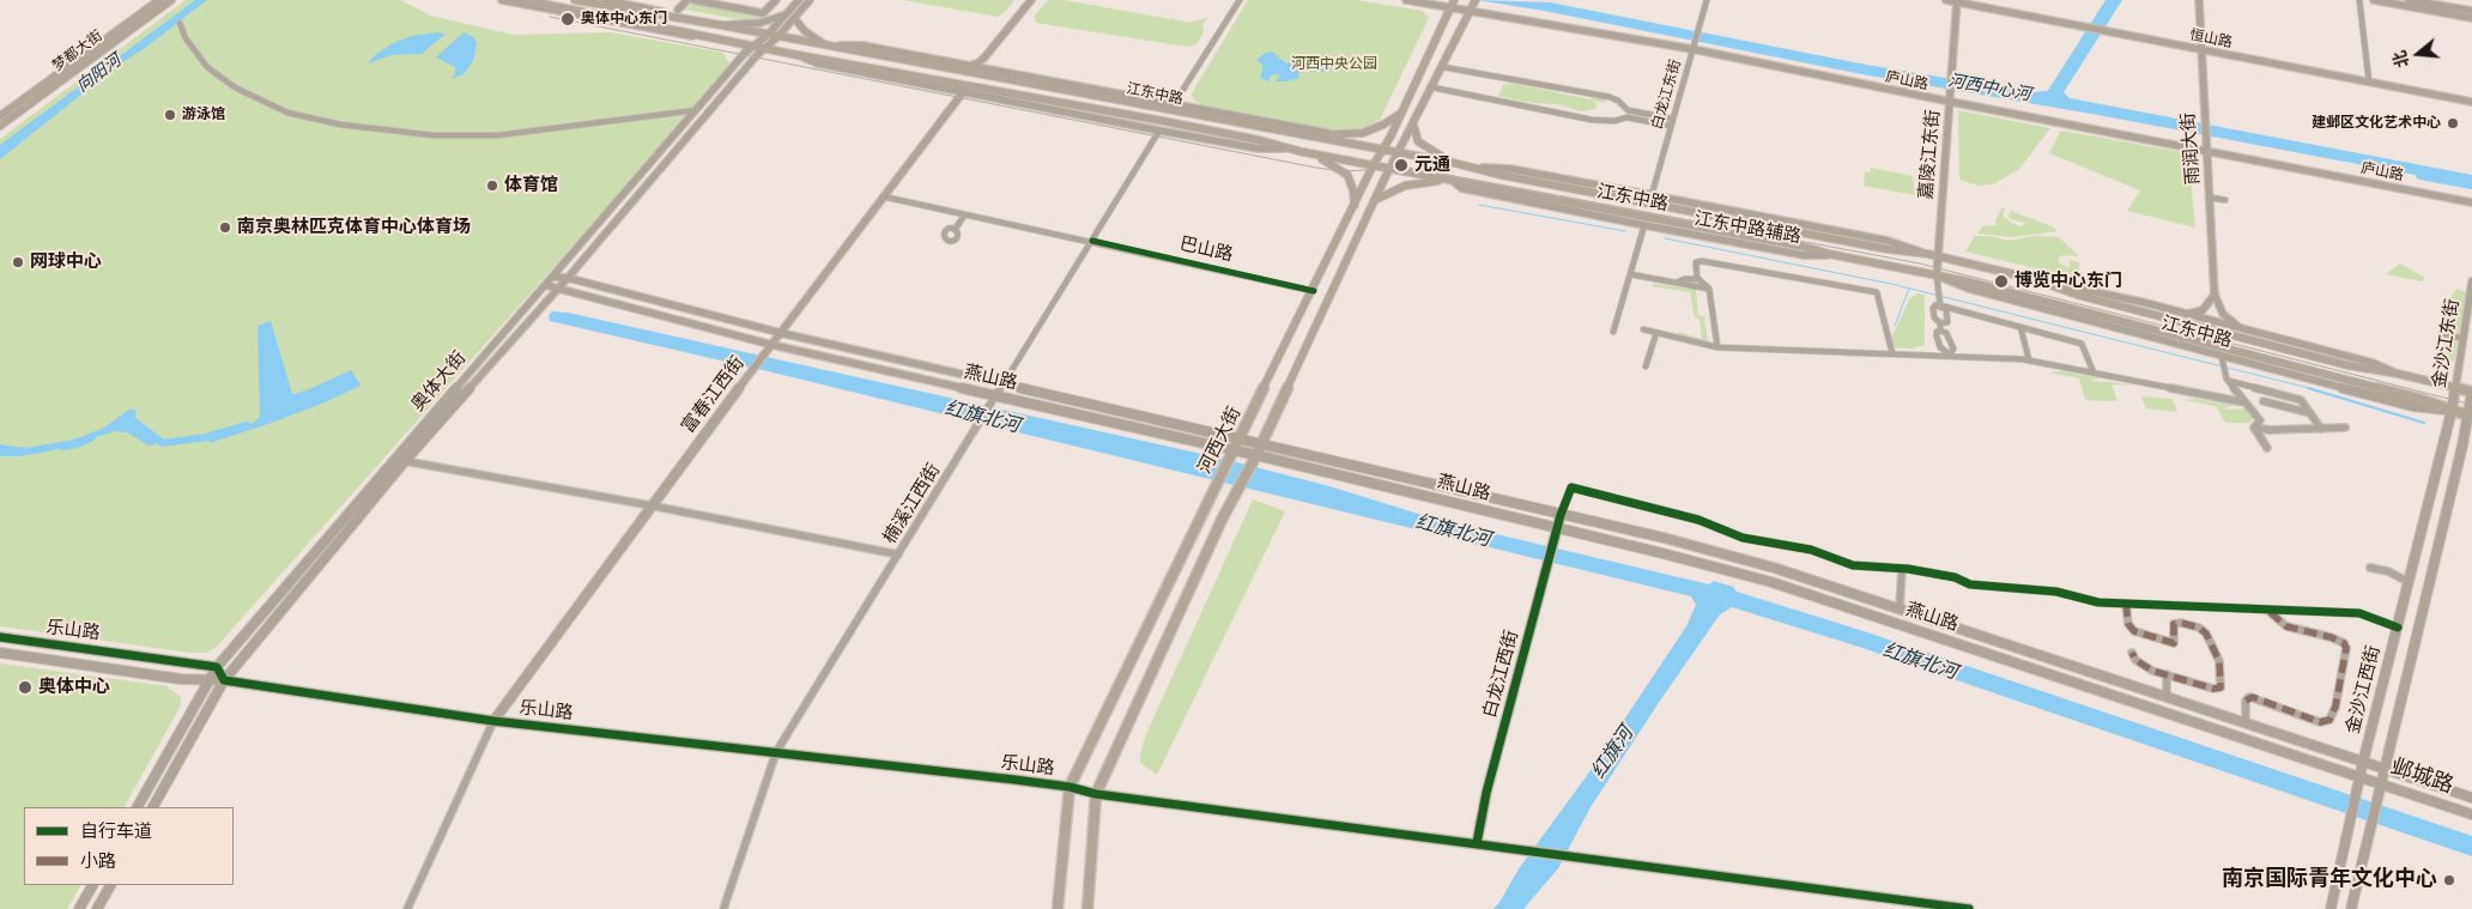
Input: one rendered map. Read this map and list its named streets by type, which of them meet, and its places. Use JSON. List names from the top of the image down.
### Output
{
  "streets": {
    "main road": ["梦都大街", "江东中路", "河西大街"],
    "street": [
      "恒山路",
      "庐山路",
      "白龙江东街",
      "雨润大街",
      "嘉陵江东街",
      "江东中路辅路",
      "巴山路",
      "金沙江东街",
      "燕山路",
      "奥体大街",
      "富春江西街",
      "楠溪江西街",
      "乐山路",
      "白龙江西街",
      "金沙江西街",
      "邺城路"
    ]
  },
  "crossings": [
    ["恒山路", "雨润大街"],
    ["恒山路", "嘉陵江东街"],
    ["庐山路", "白龙江东街"],
    ["庐山路", "雨润大街"],
    ["庐山路", "嘉陵江东街"],
    ["庐山路", "河西大街"],
    ["江东中路", "白龙江东街"],
    ["江东中路", "嘉陵江东街"],
    ["江东中路", "江东中路辅路"],
    ["江东中路", "金沙江东街"],
    ["江东中路", "奥体大街"],
    ["江东中路", "富春江西街"],
    ["江东中路", "河西大街"],
    ["江东中路", "楠溪江西街"],
    ["江东中路", "金沙江西街"],
    ["巴山路", "富春江西街"],
    ["巴山路", "河西大街"],
    ["巴山路", "楠溪江西街"],
    ["金沙江东街", "金沙江西街"],
    ["燕山路", "奥体大街"],
    ["燕山路", "富春江西街"],
    ["燕山路", "河西大街"],
    ["燕山路", "楠溪江西街"],
    ["燕山路", "白龙江西街"],
    ["燕山路", "金沙江西街"],
    ["燕山路", "邺城路"],
    ["奥体大街", "乐山路"],
    ["富春江西街", "乐山路"],
    ["河西大街", "乐山路"],
    ["楠溪江西街", "乐山路"],
    ["乐山路", "白龙江西街"],
    ["金沙江西街", "邺城路"]
  ],
  "water": [
    "向阳河",
    "河西中心河",
    "红旗北河",
    "红旗河"
  ],
  "parks": ["河西中央公园"],
  "places": [
    "奥体中心东门",
    "游泳馆",
    "建邺区文化艺术中心",
    "元通",
    "体育馆",
    "南京奥林匹克体育中心体育场",
    "网球中心",
    "博览中心东门",
    "奥体中心",
    "南京国际青年文化中心"
  ],
  "legend": ["自行车道", "小路"],
  "north": "left"
}
